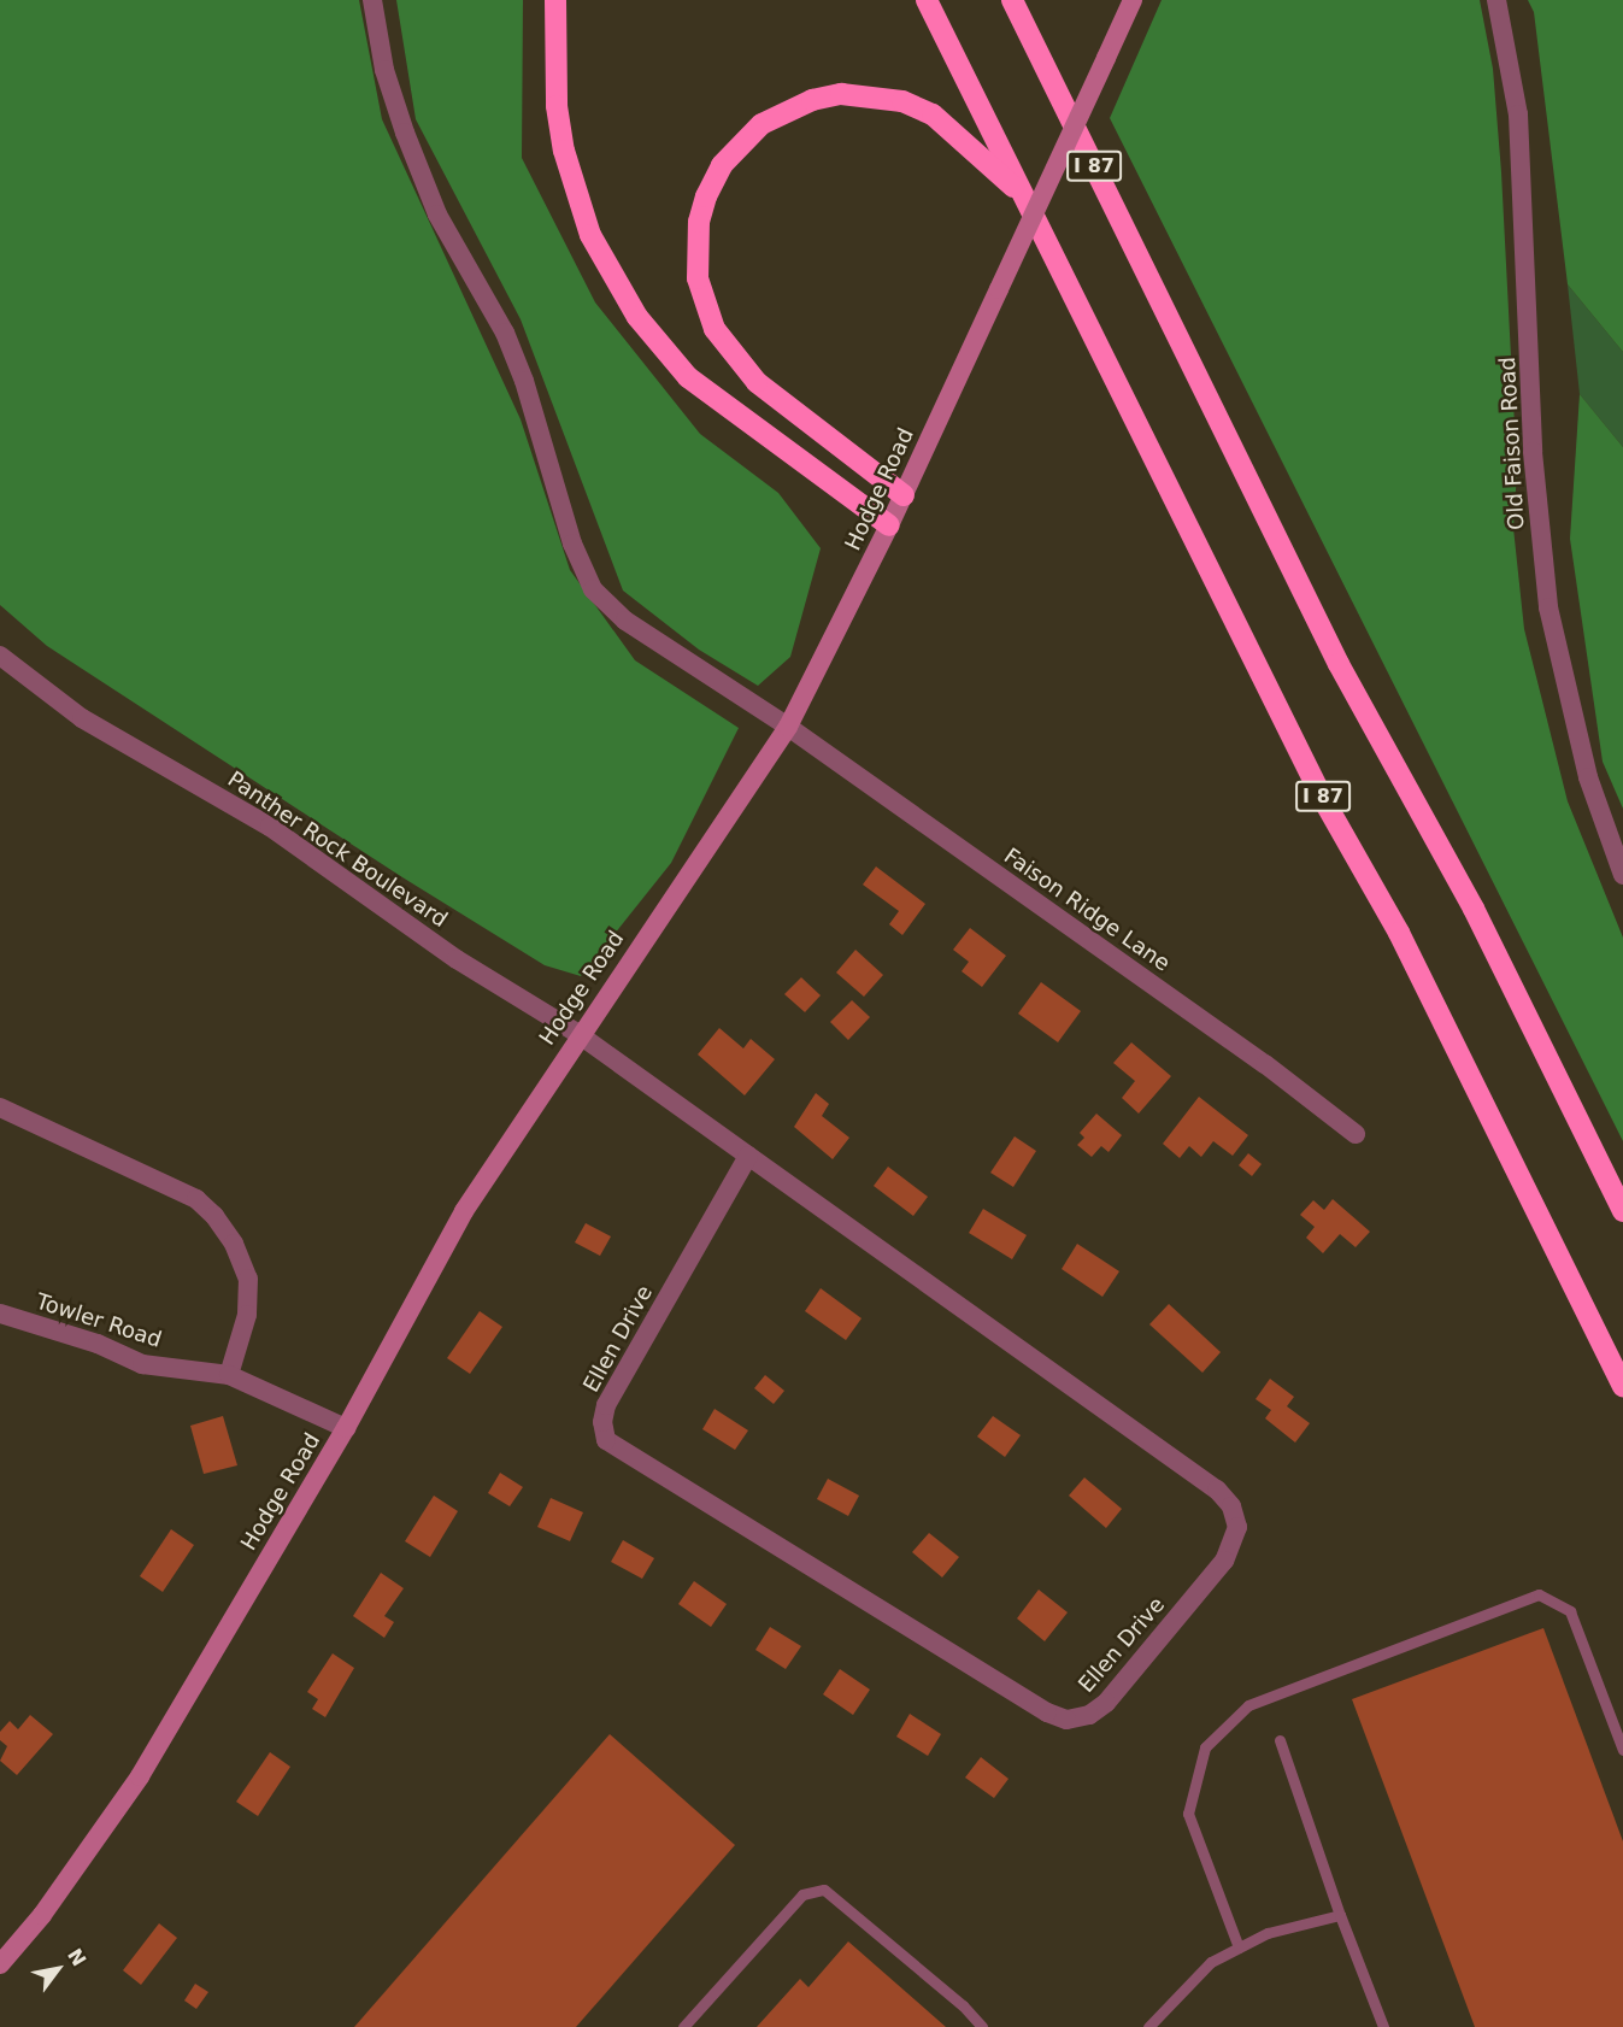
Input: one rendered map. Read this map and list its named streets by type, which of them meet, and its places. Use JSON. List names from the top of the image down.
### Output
{
  "streets": {
    "highway": ["I 87"],
    "main road": ["Hodge Road"],
    "street": [
      "Old Faison Road",
      "Panther Rock Boulevard",
      "Faison Ridge Lane",
      "Towler Road",
      "Ellen Drive"
    ]
  },
  "crossings": [
    ["Hodge Road", "Panther Rock Boulevard"],
    ["Hodge Road", "Faison Ridge Lane"],
    ["Hodge Road", "Towler Road"],
    ["Hodge Road", "Ellen Drive"],
    ["Panther Rock Boulevard", "Ellen Drive"]
  ],
  "north": "top right"
}
